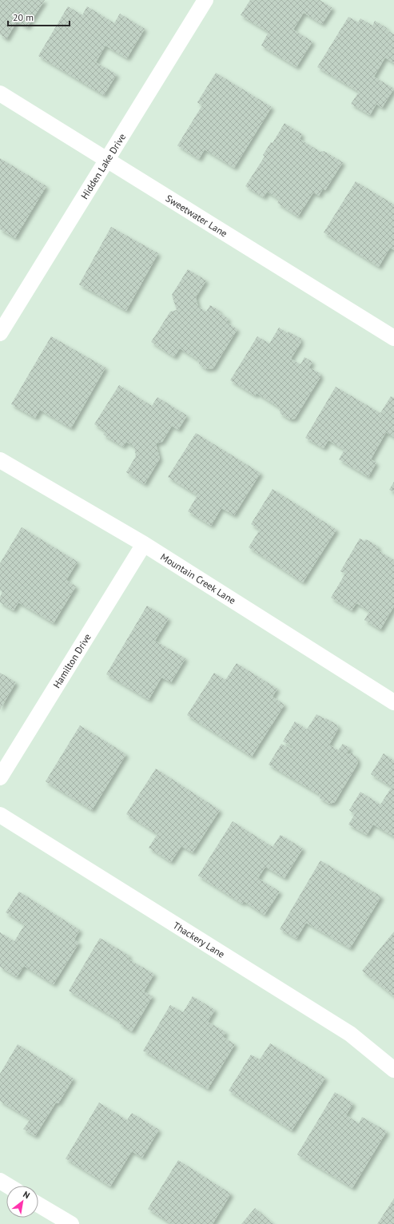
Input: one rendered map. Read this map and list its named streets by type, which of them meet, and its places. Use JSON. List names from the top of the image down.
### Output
{
  "streets": {
    "street": [
      "Hidden Lake Drive",
      "Sweetwater Lane",
      "Mountain Creek Lane",
      "Hamilton Drive",
      "Thackery Lane"
    ]
  },
  "crossings": [
    ["Hidden Lake Drive", "Sweetwater Lane"],
    ["Mountain Creek Lane", "Hamilton Drive"]
  ],
  "scale_bar": "20 m",
  "north": "top right"
}
